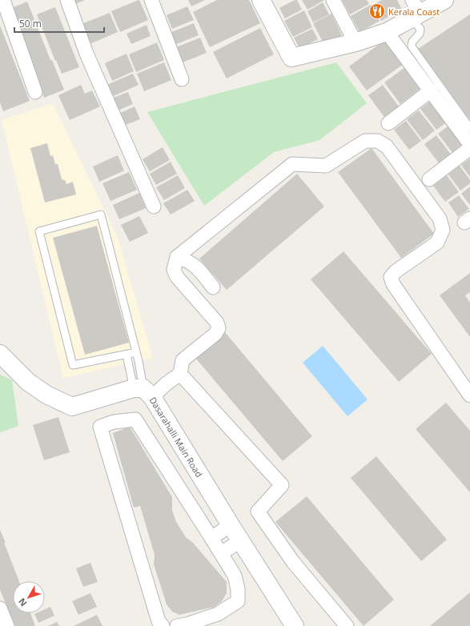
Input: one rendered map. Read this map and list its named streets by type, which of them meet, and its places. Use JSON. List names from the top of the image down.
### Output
{
  "streets": {
    "street": ["Dasarahalli Main Road"]
  },
  "places": {
    "restaurant": ["Kerala Coast"]
  },
  "scale_bar": "50 m",
  "north": "bottom left"
}
